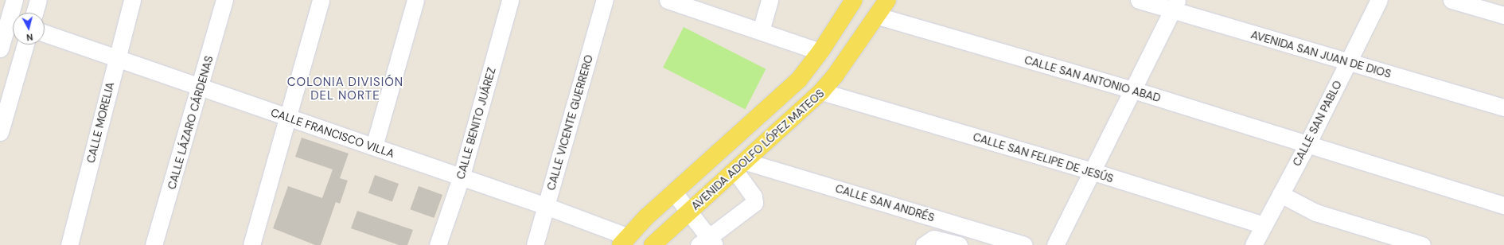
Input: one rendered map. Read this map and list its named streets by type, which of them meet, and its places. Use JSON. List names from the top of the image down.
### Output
{
  "streets": {
    "main road": ["AVENIDA ADOLFO LÓPEZ MATEOS"],
    "street": [
      "AVENIDA SAN JUAN DE DIOS",
      "CALLE SAN ANTONIO ABAD",
      "CALLE MORELIA",
      "CALLE LÁZARO CÁRDENAS",
      "CALLE VICENTE GUERRERO",
      "CALLE BENITO JUÁREZ",
      "CALLE SAN PABLO",
      "CALLE FRANCISCO VILLA",
      "CALLE SAN FELIPE DE JESÚS",
      "CALLE SAN ANDRÉS"
    ]
  },
  "crossings": [
    ["AVENIDA SAN JUAN DE DIOS", "CALLE SAN PABLO"],
    ["CALLE SAN ANTONIO ABAD", "CALLE SAN PABLO"],
    ["CALLE SAN ANTONIO ABAD", "AVENIDA ADOLFO LÓPEZ MATEOS"],
    ["CALLE MORELIA", "CALLE FRANCISCO VILLA"],
    ["CALLE LÁZARO CÁRDENAS", "CALLE FRANCISCO VILLA"],
    ["CALLE VICENTE GUERRERO", "CALLE FRANCISCO VILLA"],
    ["CALLE BENITO JUÁREZ", "CALLE FRANCISCO VILLA"],
    ["CALLE SAN PABLO", "CALLE SAN FELIPE DE JESÚS"],
    ["AVENIDA ADOLFO LÓPEZ MATEOS", "CALLE SAN FELIPE DE JESÚS"],
    ["AVENIDA ADOLFO LÓPEZ MATEOS", "CALLE SAN ANDRÉS"]
  ],
  "districts": ["COLONIA DIVISIÓN DEL NORTE"],
  "north": "bottom"
}
